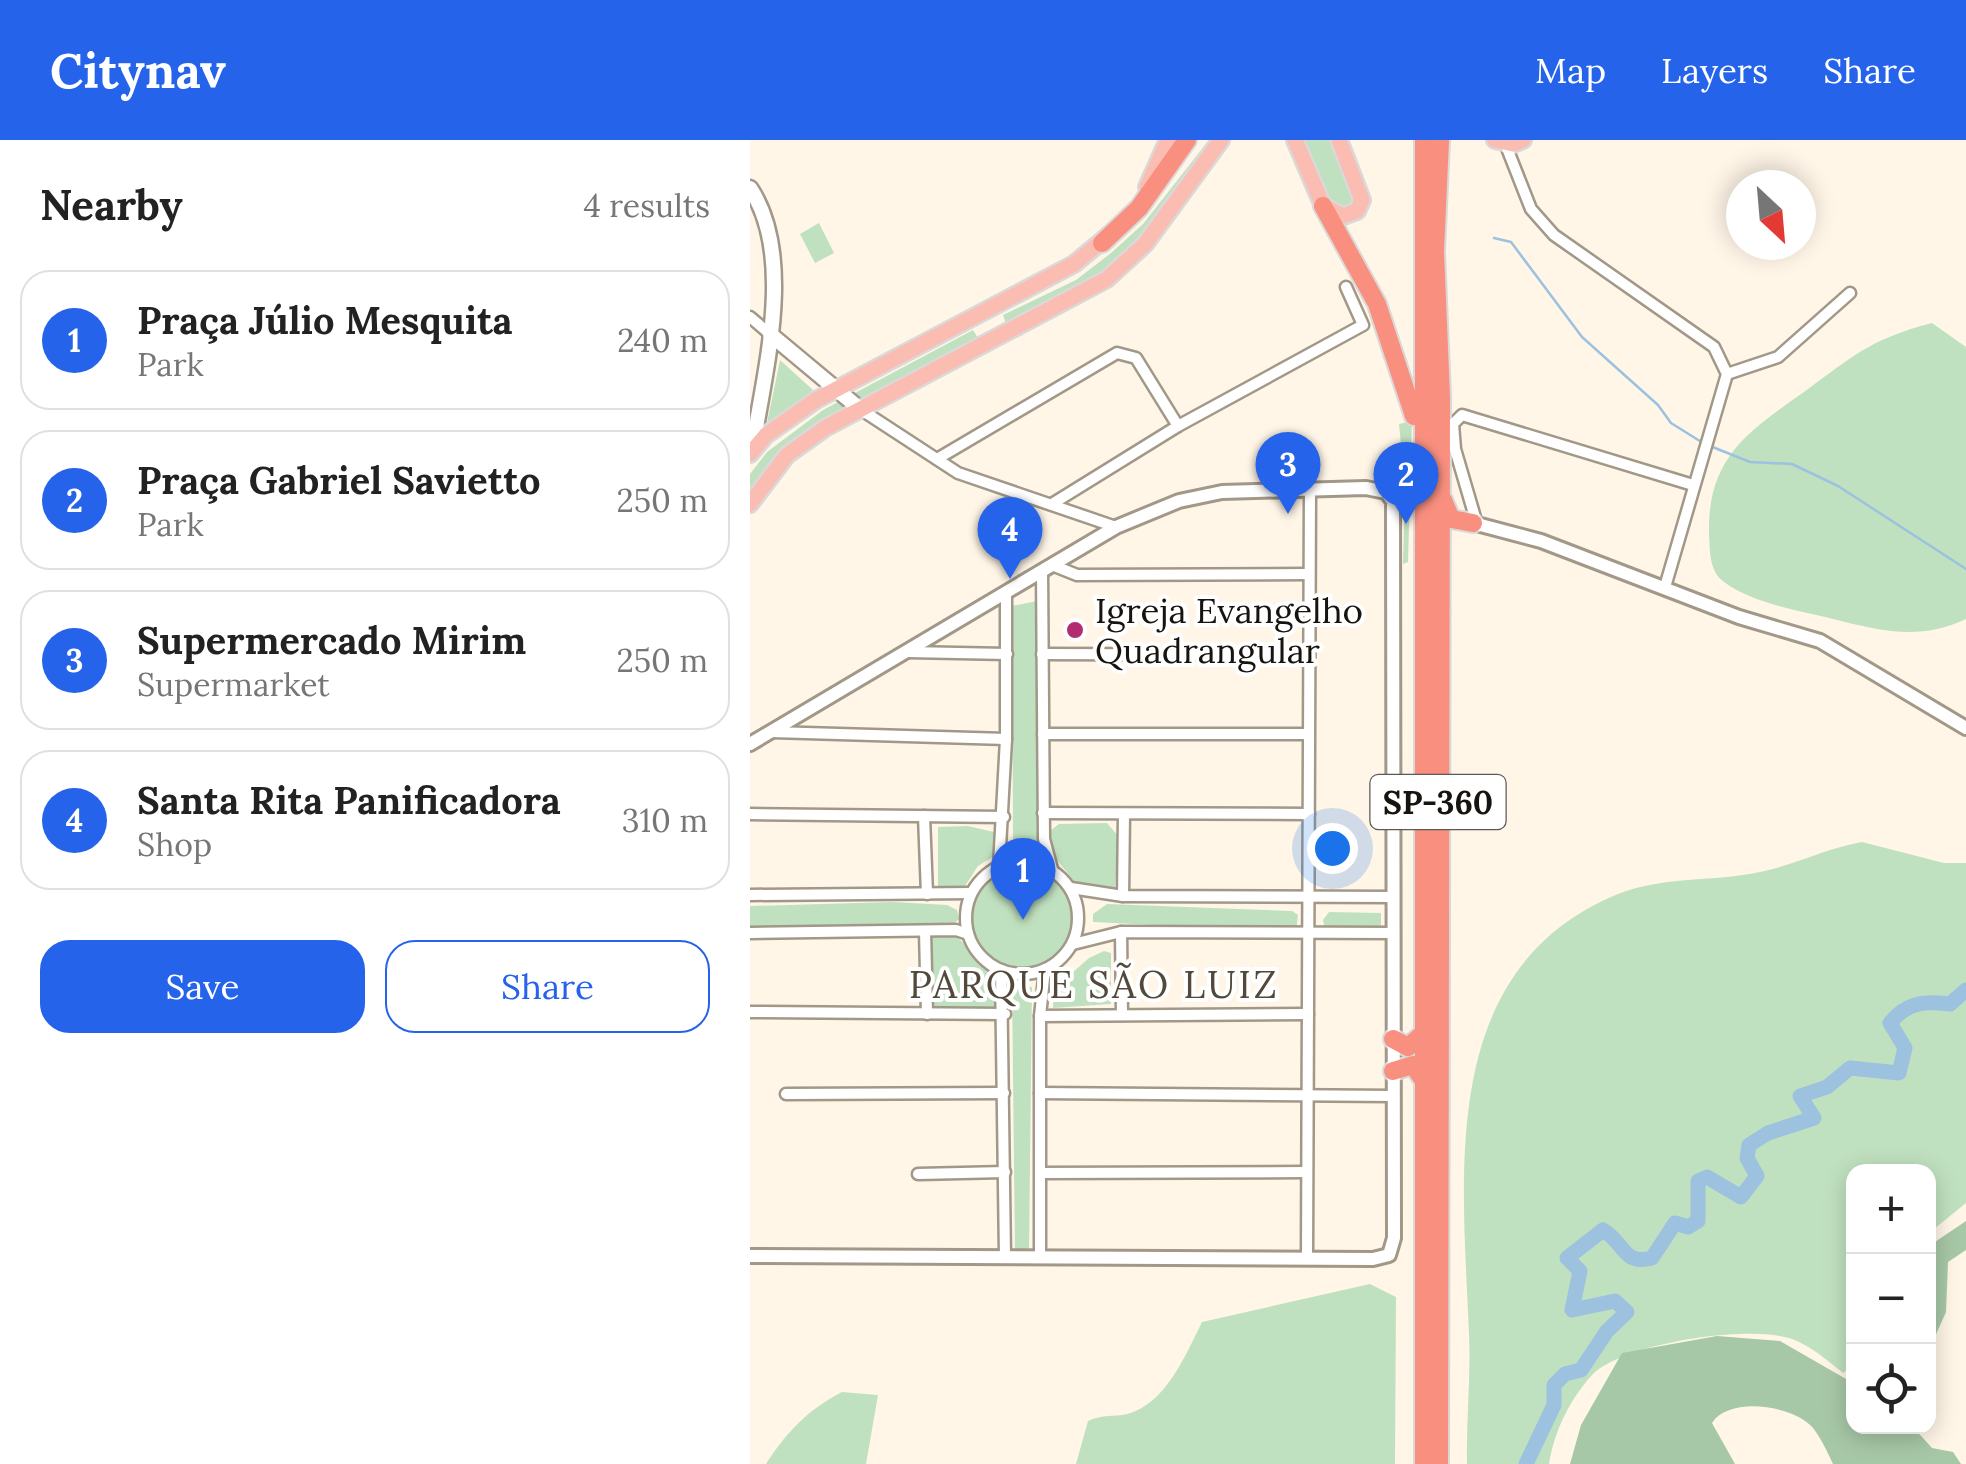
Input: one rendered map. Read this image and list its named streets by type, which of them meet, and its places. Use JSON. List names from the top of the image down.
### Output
{
  "streets": {
    "highway": ["SP-360"]
  },
  "districts": ["PARQUE SÃO LUIZ"],
  "places": ["Igreja Evangelho Quadrangular"],
  "north": "bottom right",
  "page": {
    "header": "Citynav",
    "nav": ["Map", "Layers", "Share"],
    "heading": ["Nearby", "4 results"],
    "list": [
      {
        "mark": "1",
        "name": "Praça Júlio Mesquita",
        "note": "Park",
        "value": "240 m"
      },
      {
        "mark": "2",
        "name": "Praça Gabriel Savietto",
        "note": "Park",
        "value": "250 m"
      },
      {
        "mark": "3",
        "name": "Supermercado Mirim",
        "note": "Supermarket",
        "value": "250 m"
      },
      {
        "mark": "4",
        "name": "Santa Rita Panificadora",
        "note": "Shop",
        "value": "310 m"
      }
    ],
    "pins": [
      "3",
      "2",
      "4",
      "1"
    ],
    "buttons": ["Save", "Share"],
    "map_buttons": ["+", "−"]
  }
}
